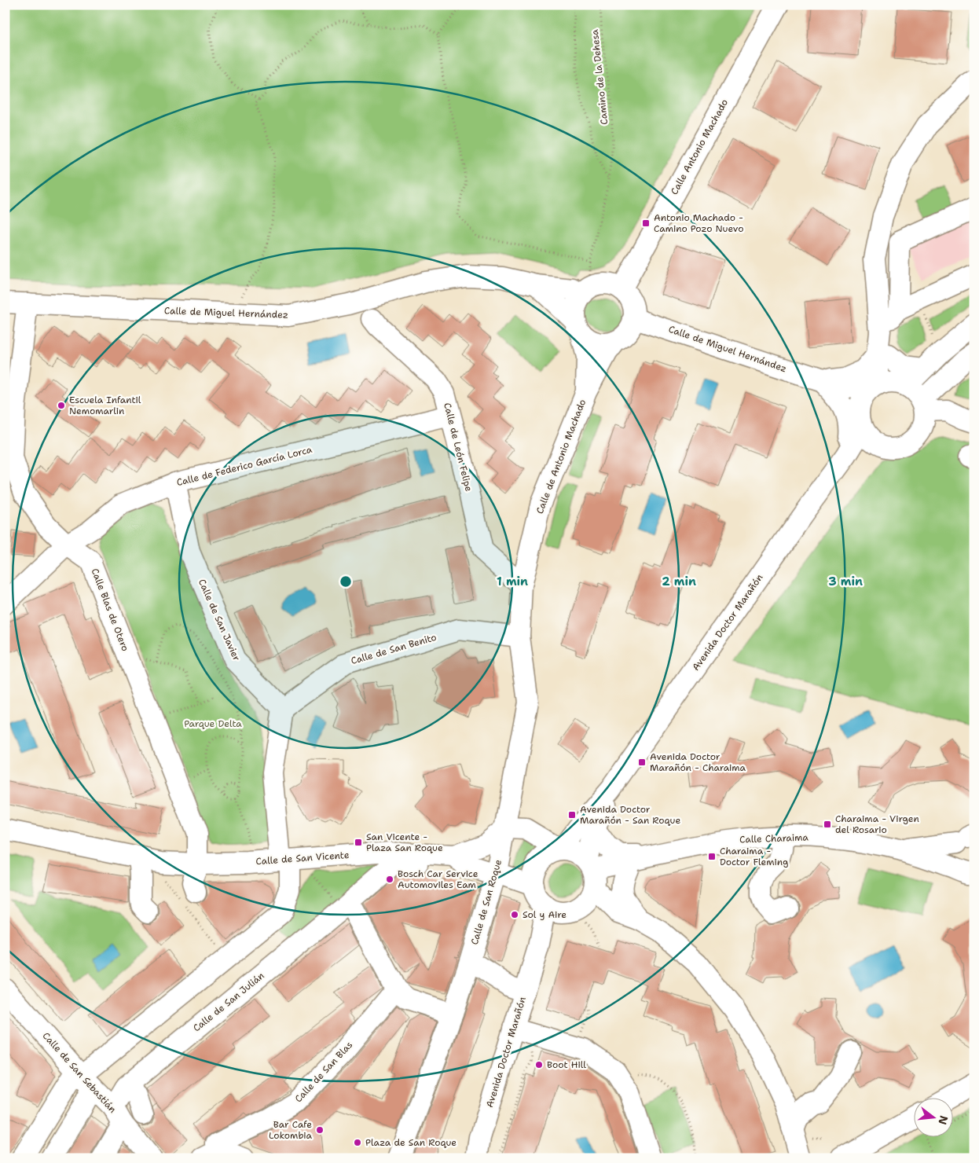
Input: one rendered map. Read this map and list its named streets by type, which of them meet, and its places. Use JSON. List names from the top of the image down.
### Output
{
  "streets": {
    "street": [
      "Calle Antonio Machado",
      "Calle de Miguel Hernández",
      "Calle de León Felipe",
      "Calle de Antonio Machado",
      "Calle de Federico García Lorca",
      "Calle Blas de Otero",
      "Calle de San Javier",
      "Avenida Doctor Marañón",
      "Calle de San Benito",
      "Calle Charaima",
      "Calle de San Vicente",
      "Calle de San Roque",
      "Calle de San Julián",
      "Calle de San Blas",
      "Calle de San Sebastián"
    ],
    "path": ["Camino de la Dehesa"]
  },
  "crossings": [
    ["Camino de la Dehesa", "Calle Antonio Machado"],
    ["Camino de la Dehesa", "Calle de Miguel Hernández"],
    ["Camino de la Dehesa", "Calle de Antonio Machado"],
    ["Calle Antonio Machado", "Calle de Miguel Hernández"],
    ["Calle Antonio Machado", "Calle de Antonio Machado"],
    ["Calle de Miguel Hernández", "Calle de Antonio Machado"],
    ["Calle de Miguel Hernández", "Calle Blas de Otero"],
    ["Calle de Miguel Hernández", "Avenida Doctor Marañón"],
    ["Calle de León Felipe", "Calle de Antonio Machado"],
    ["Calle de León Felipe", "Calle de Federico García Lorca"],
    ["Calle de Antonio Machado", "Calle de San Benito"],
    ["Calle de Antonio Machado", "Calle de San Roque"],
    ["Calle de Federico García Lorca", "Calle Blas de Otero"],
    ["Calle de Federico García Lorca", "Calle de San Javier"],
    ["Calle Blas de Otero", "Calle de San Vicente"],
    ["Calle de San Javier", "Calle de San Benito"],
    ["Avenida Doctor Marañón", "Calle Charaima"],
    ["Calle de San Benito", "Calle de San Roque"],
    ["Calle de San Vicente", "Calle de San Roque"],
    ["Calle de San Vicente", "Calle de San Julián"],
    ["Calle de San Julián", "Calle de San Sebastián"]
  ],
  "parks": ["Parque Delta"],
  "places": {
    "transit": [
      "Antonio Machado - Camino Pozo Nuevo",
      "Avenida Doctor Marañón - Charaima",
      "Avenida Doctor Marañón - San Roque",
      "Charaima - Virgen del Rosario",
      "San Vicente - Plaza San Roque",
      "Charaima - Doctor Fleming"
    ],
    "other": [
      "Escuela Infantil Nemomarlin",
      "Bosch Car Service Automoviles Eam",
      "Sol y Aire",
      "Boot Hill",
      "Bar Cafe Lokombia",
      "Plaza de San Roque"
    ]
  },
  "north": "right",
  "rings": ["1 min", "2 min", "3 min"]
}
